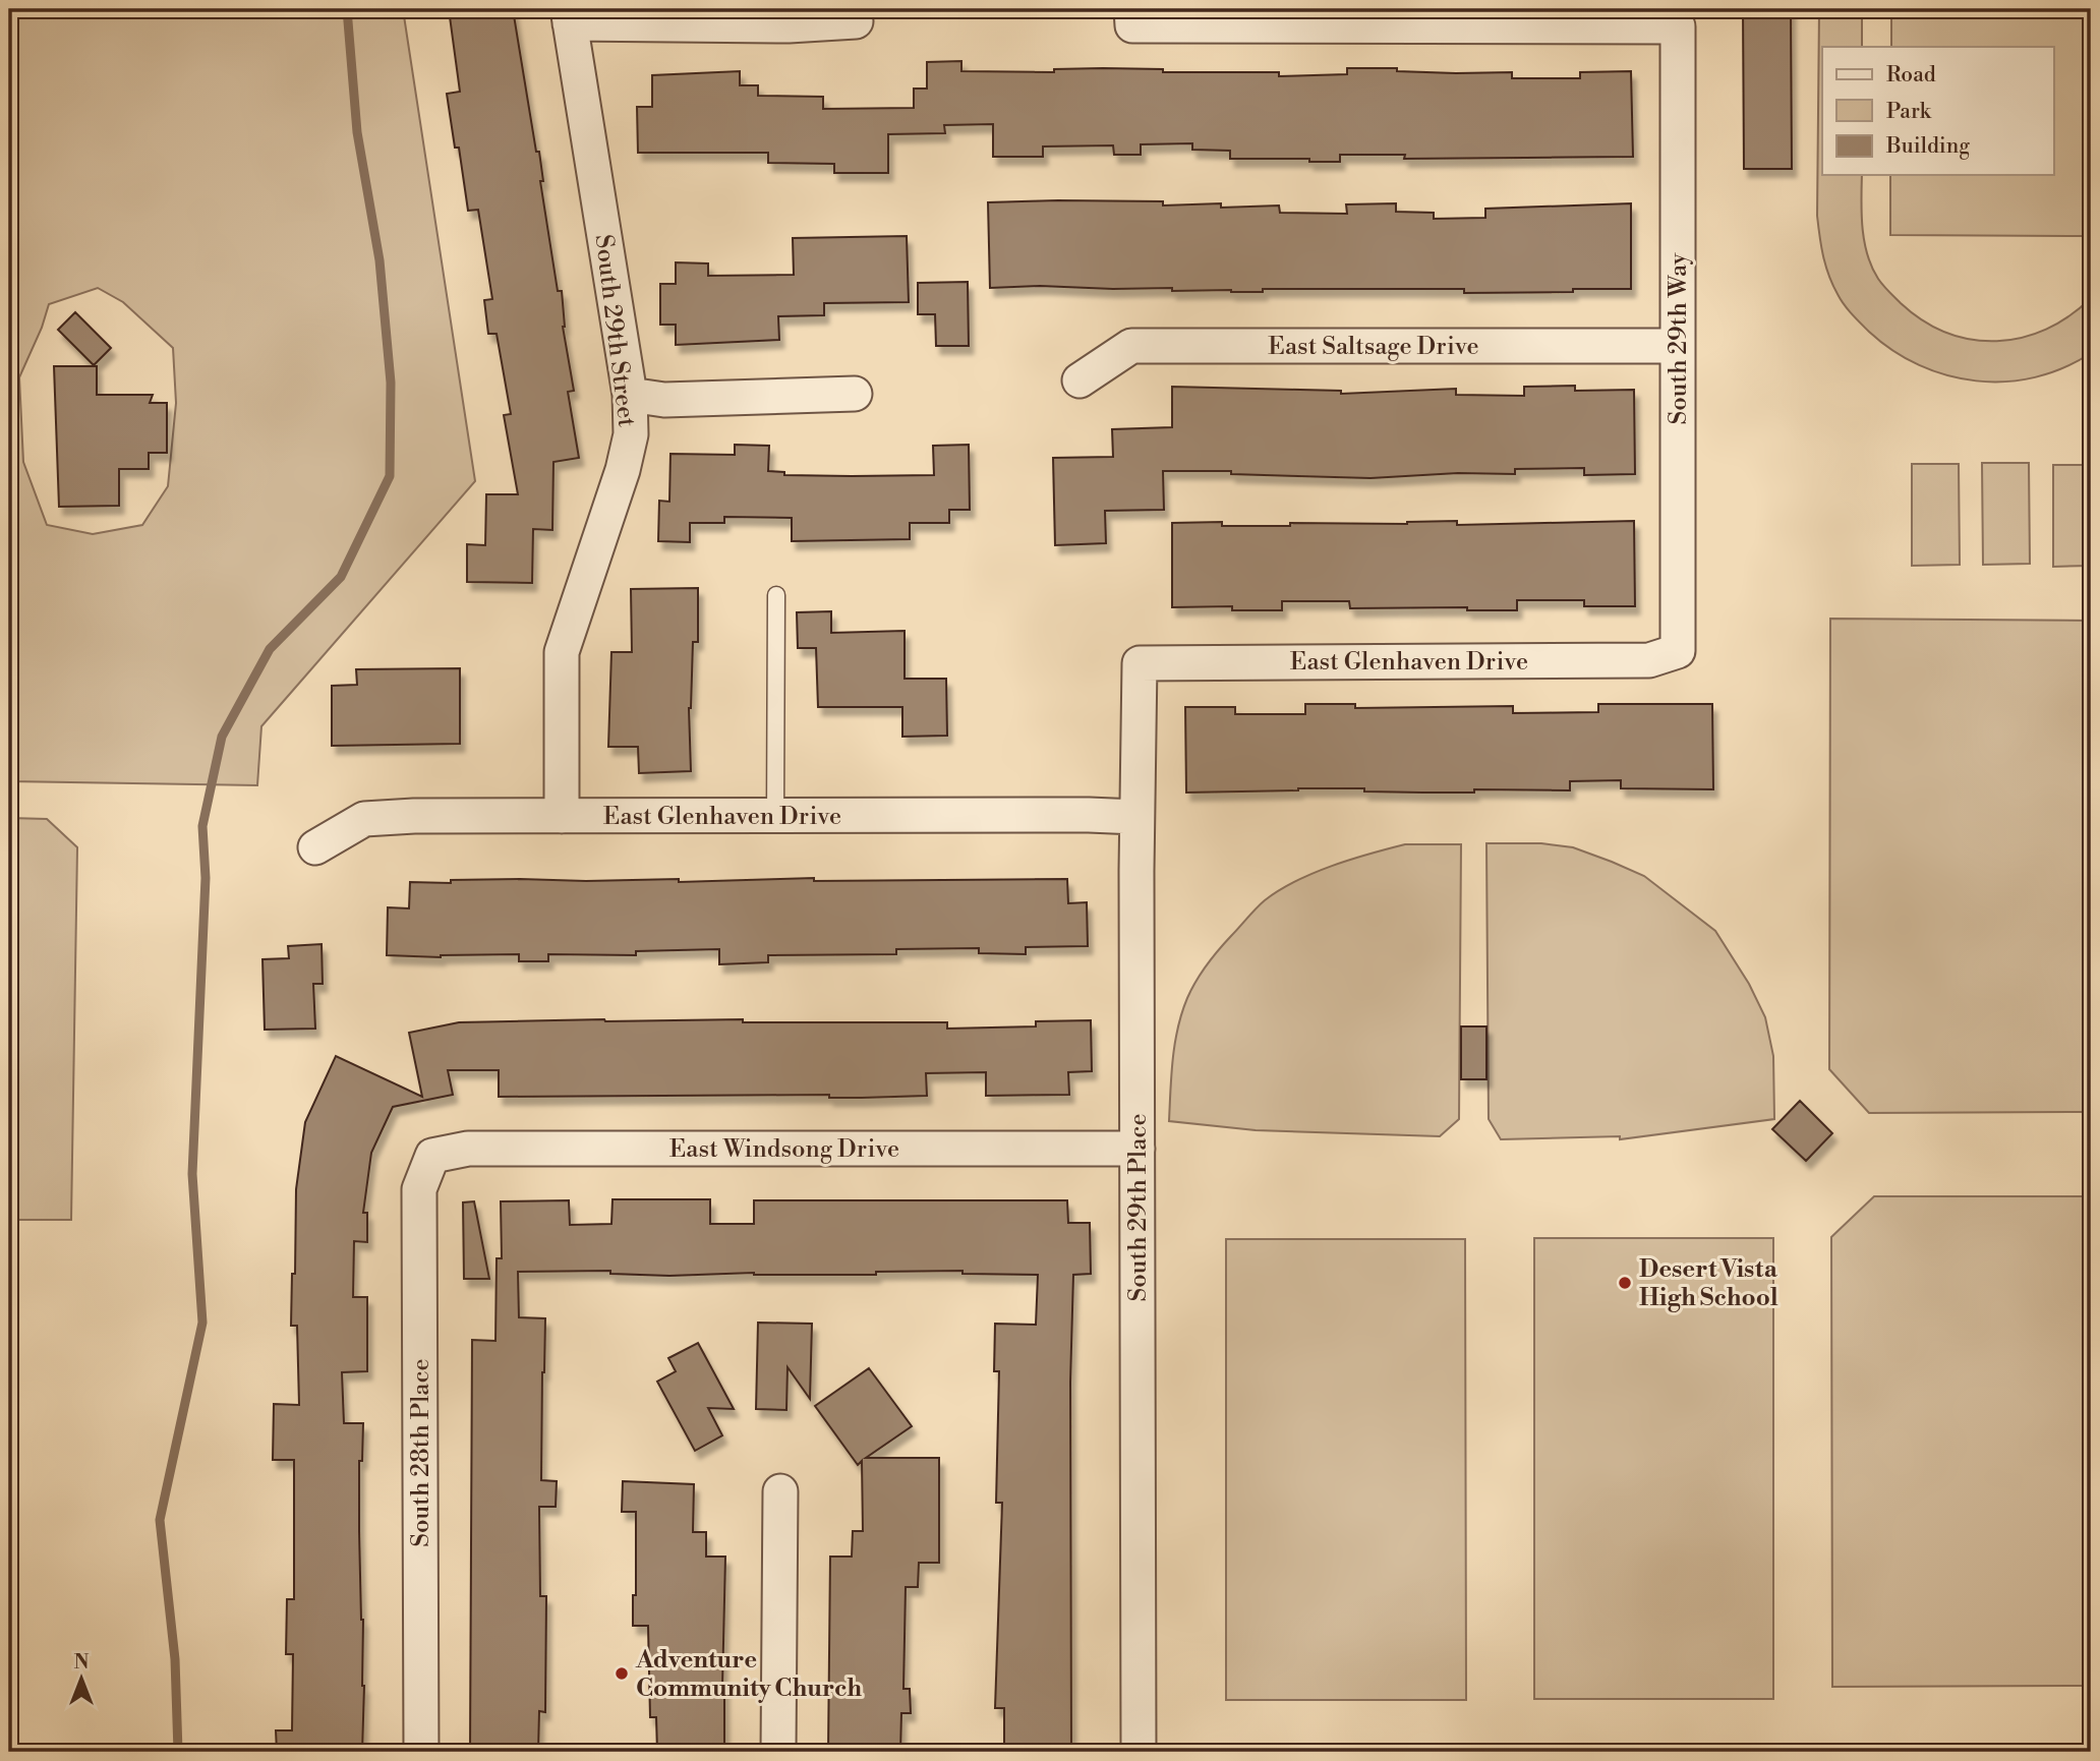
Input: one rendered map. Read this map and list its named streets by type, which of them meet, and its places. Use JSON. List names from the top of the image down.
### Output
{
  "streets": {
    "street": [
      "South 29th Street",
      "South 29th Way",
      "East Saltsage Drive",
      "East Glenhaven Drive",
      "East Windsong Drive",
      "South 29th Place",
      "South 28th Place"
    ]
  },
  "crossings": [
    ["South 29th Street", "East Glenhaven Drive"],
    ["South 29th Way", "East Saltsage Drive"],
    ["South 29th Way", "East Glenhaven Drive"],
    ["East Glenhaven Drive", "South 29th Place"],
    ["East Windsong Drive", "South 29th Place"],
    ["East Windsong Drive", "South 28th Place"]
  ],
  "places": ["Desert Vista High School", "Adventure Community Church"],
  "legend": ["Road", "Park", "Building"],
  "north": "top"
}
